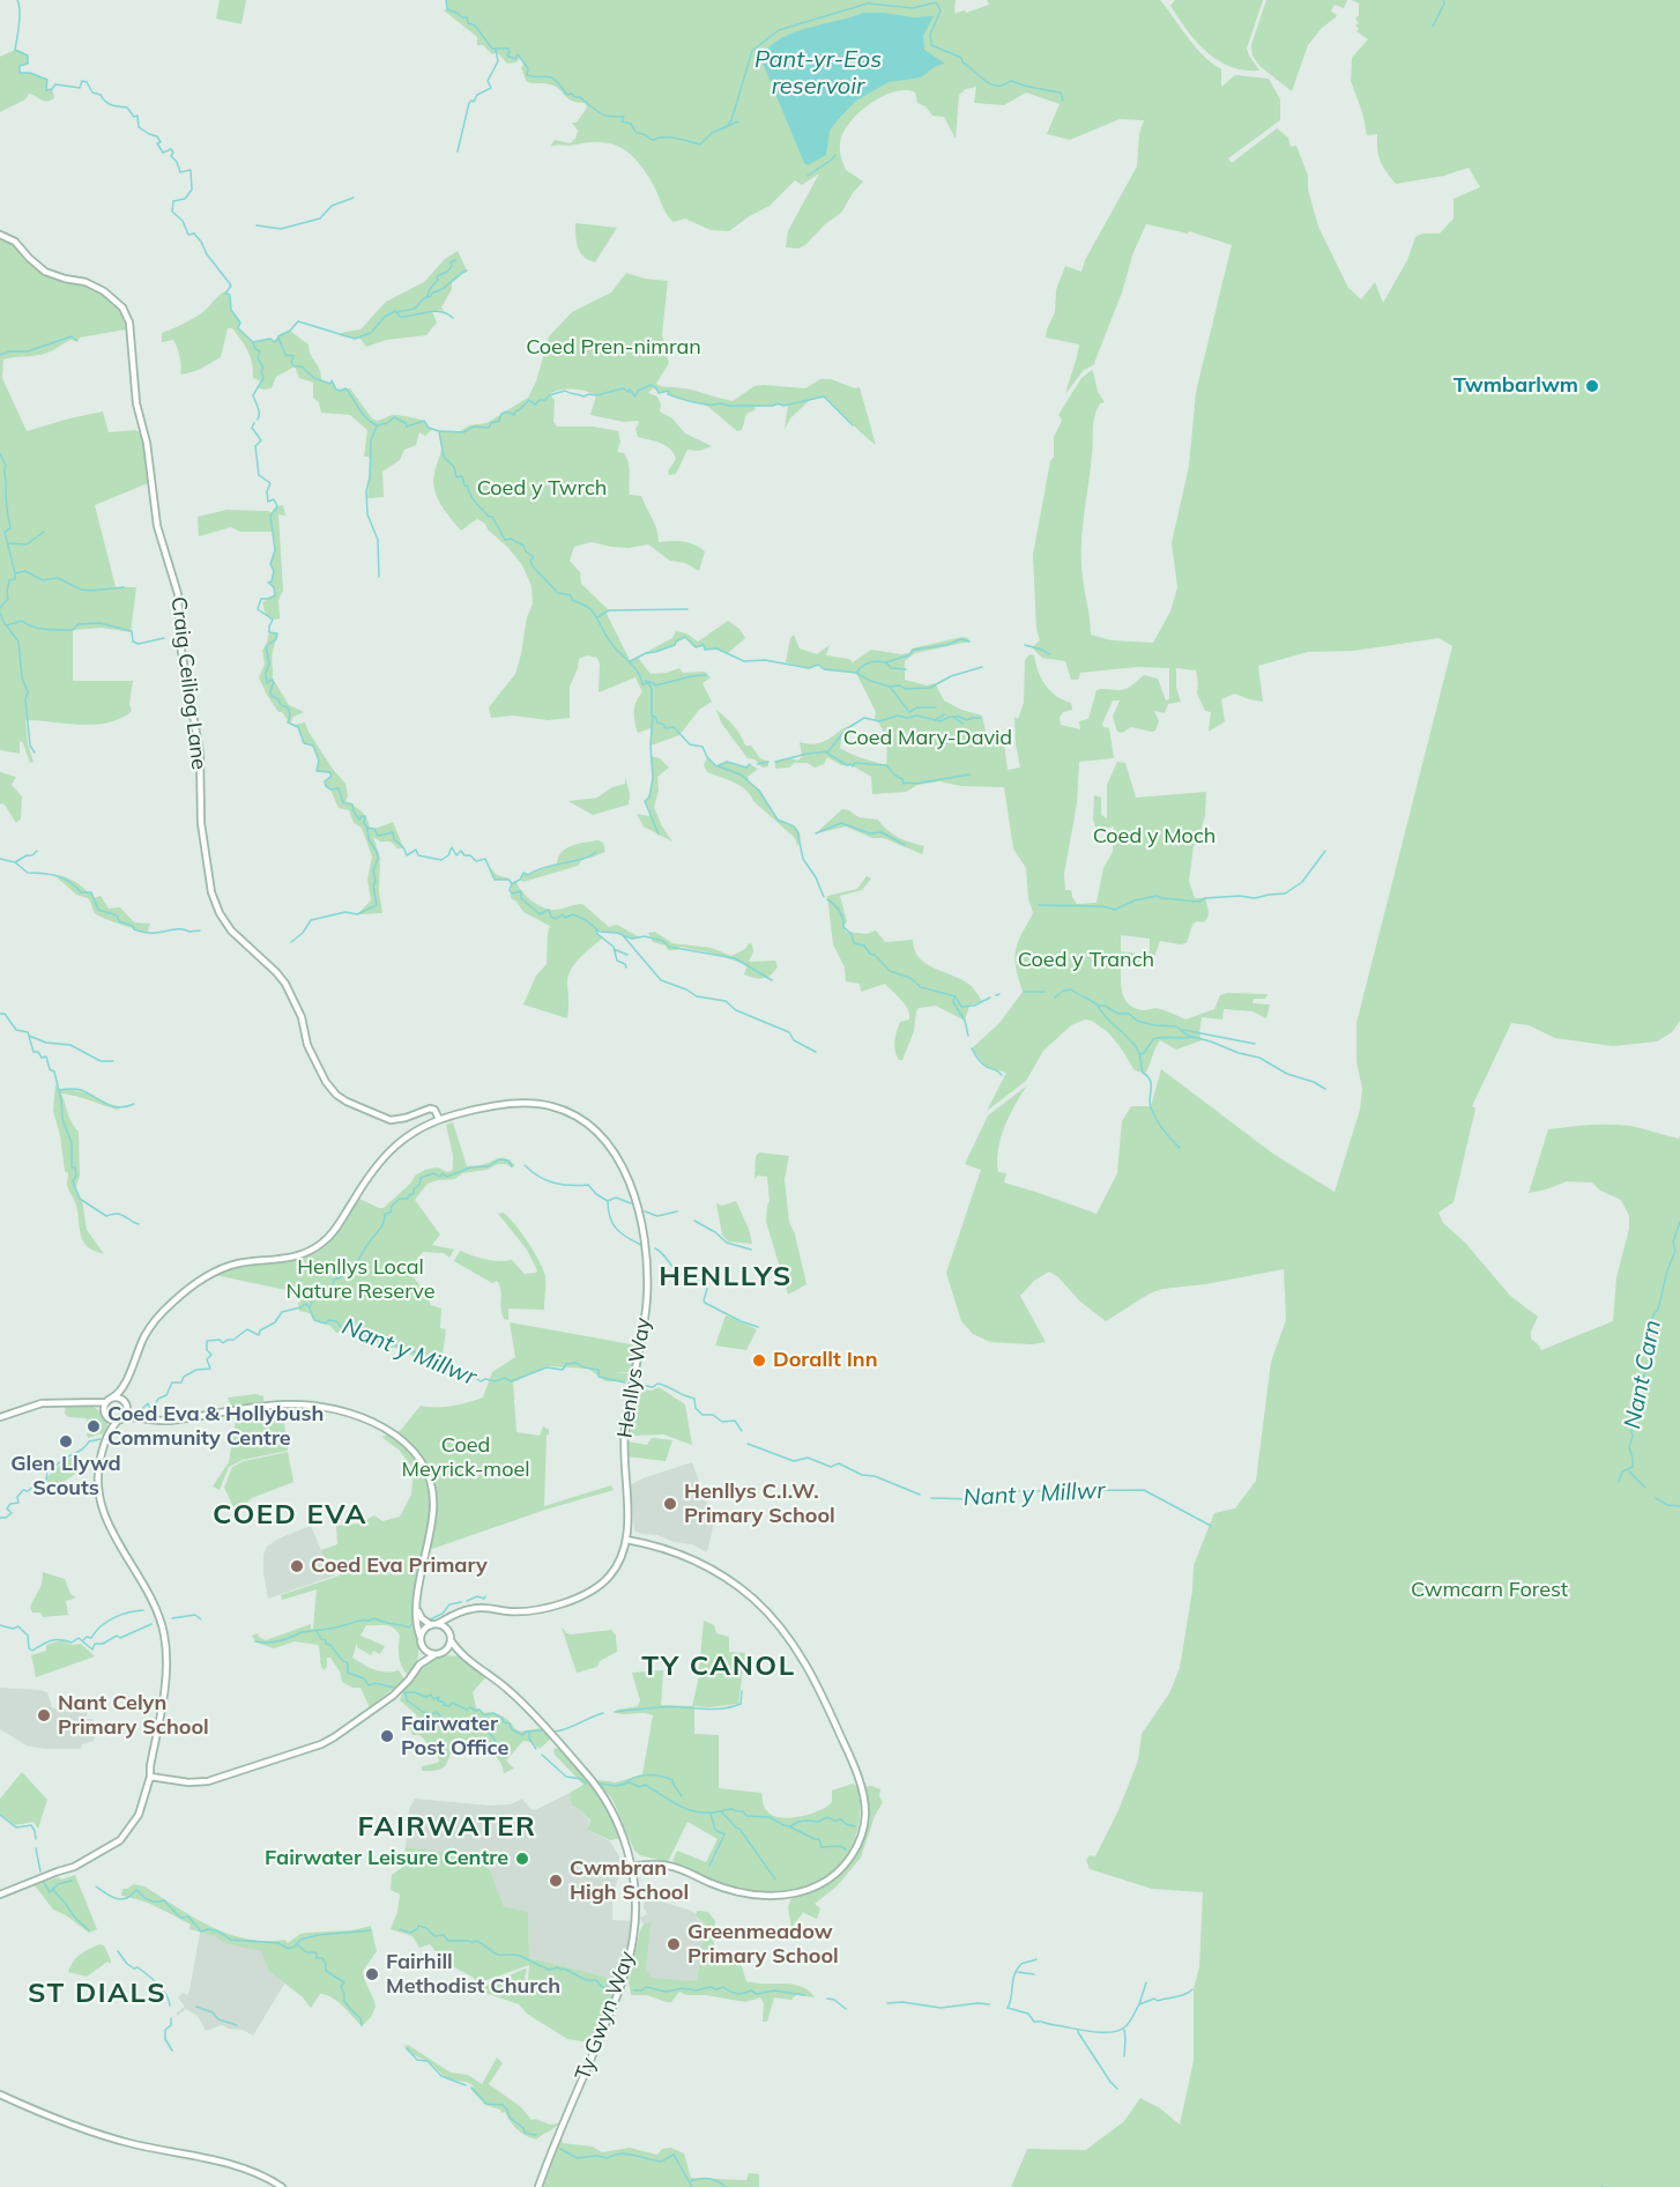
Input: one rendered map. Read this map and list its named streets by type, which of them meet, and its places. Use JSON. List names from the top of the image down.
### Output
{
  "streets": {
    "street": ["Craig Ceiliog Lane", "Henllys Way", "Ty Gwyn Way"]
  },
  "crossings": [
    ["Craig Ceiliog Lane", "Henllys Way"],
    ["Henllys Way", "Ty Gwyn Way"]
  ],
  "districts": [
    "HENLLYS",
    "COED EVA",
    "TY CANOL",
    "FAIRWATER",
    "ST DIALS"
  ],
  "water": ["Pant-yr-Eos reservoir", "Nant y Millwr", "Nant Carn"],
  "parks": [
    "Coed Pren-nimran",
    "Coed y Twrch",
    "Coed Mary-David",
    "Coed y Moch",
    "Coed y Tranch",
    "Henllys Local Nature Reserve",
    "Coed Meyrick-moel",
    "Cwmcarn Forest"
  ],
  "places": [
    "Twmbarlwm",
    "Dorallt Inn",
    "Coed Eva & Hollybush Community Centre",
    "Glen Llywd Scouts",
    "Henllys C.I.W. Primary School",
    "Coed Eva Primary",
    "Nant Celyn Primary School",
    "Fairwater Post Office",
    "Fairwater Leisure Centre",
    "Cwmbran High School",
    "Greenmeadow Primary School",
    "Fairhill Methodist Church"
  ]
}
